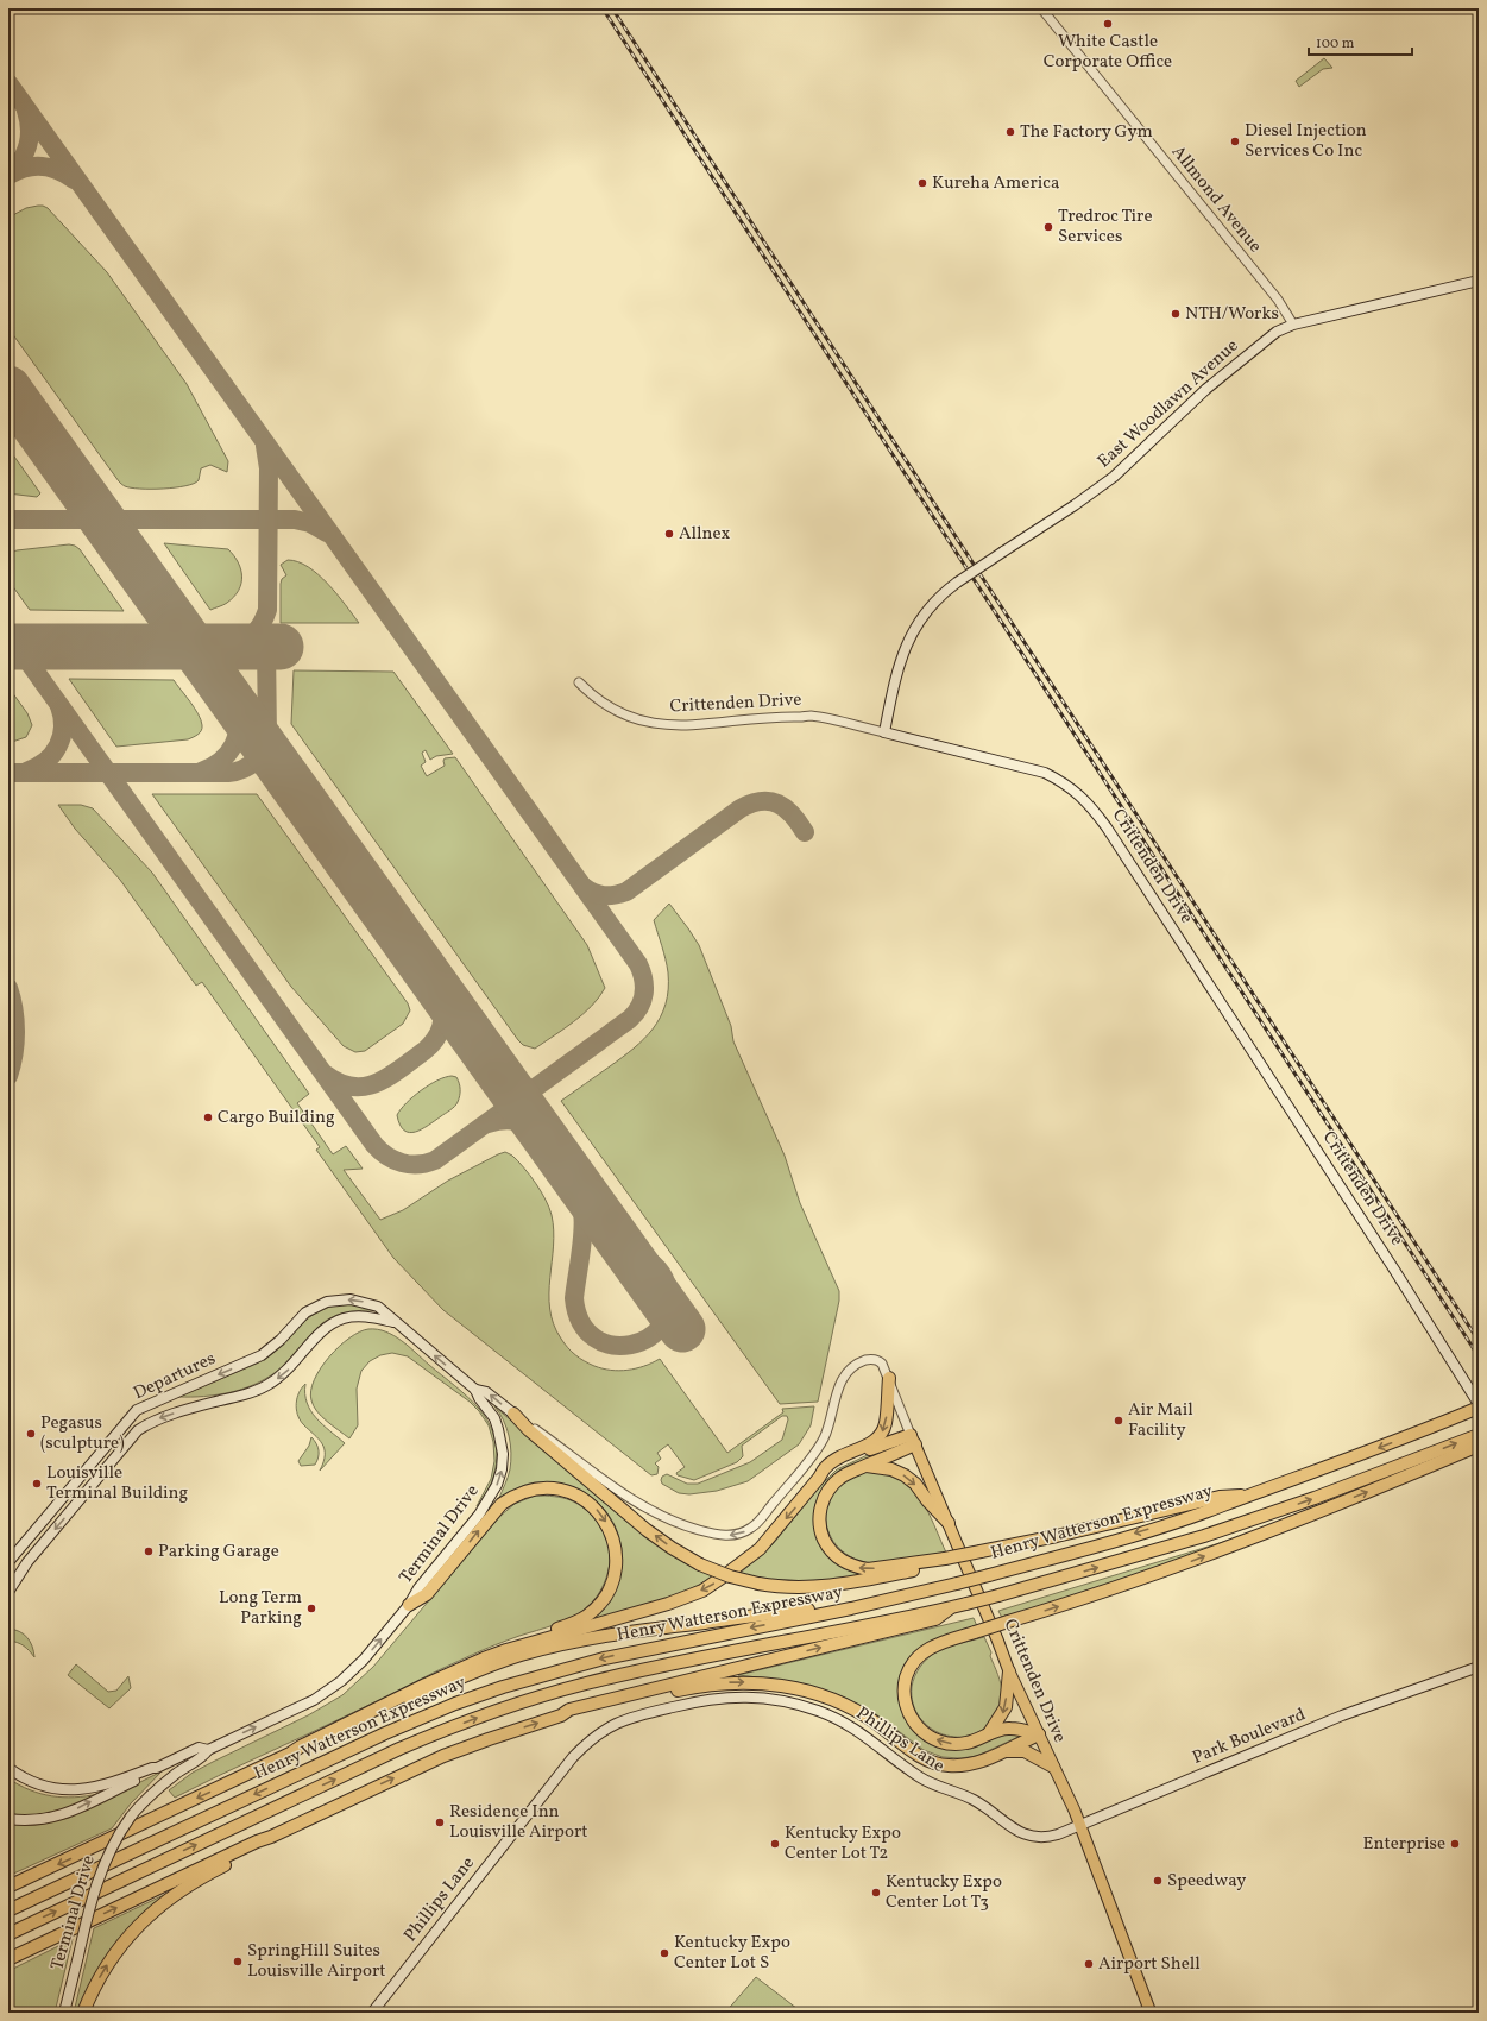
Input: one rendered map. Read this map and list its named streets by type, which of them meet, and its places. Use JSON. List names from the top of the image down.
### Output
{
  "streets": {
    "highway": ["Henry Watterson Expressway"],
    "main road": [
      "East Woodlawn Avenue",
      "Crittenden Drive",
      "Departures",
      "Terminal Drive",
      "Park Boulevard",
      "Phillips Lane"
    ],
    "street": ["Allmond Avenue"]
  },
  "crossings": [
    ["Allmond Avenue", "East Woodlawn Avenue"],
    ["East Woodlawn Avenue", "Crittenden Drive"],
    ["Crittenden Drive", "Park Boulevard"],
    ["Crittenden Drive", "Phillips Lane"],
    ["Departures", "Terminal Drive"],
    ["Park Boulevard", "Phillips Lane"]
  ],
  "one_way": ["Departures"],
  "places": [
    "White Castle Corporate Office",
    "The Factory Gym",
    "Diesel Injection Services Co Inc",
    "Kureha America",
    "Tredroc Tire Services",
    "NTH/Works",
    "Allnex",
    "Cargo Building",
    "Air Mail Facility",
    "Pegasus (sculpture)",
    "Louisville Terminal Building",
    "Parking Garage",
    "Long Term Parking",
    "Residence Inn Louisville Airport",
    "Kentucky Expo Center Lot T2",
    "Enterprise",
    "Speedway",
    "Kentucky Expo Center Lot T3",
    "Kentucky Expo Center Lot S",
    "SpringHill Suites Louisville Airport",
    "Airport Shell"
  ],
  "scale_bar": "100 m"
}
